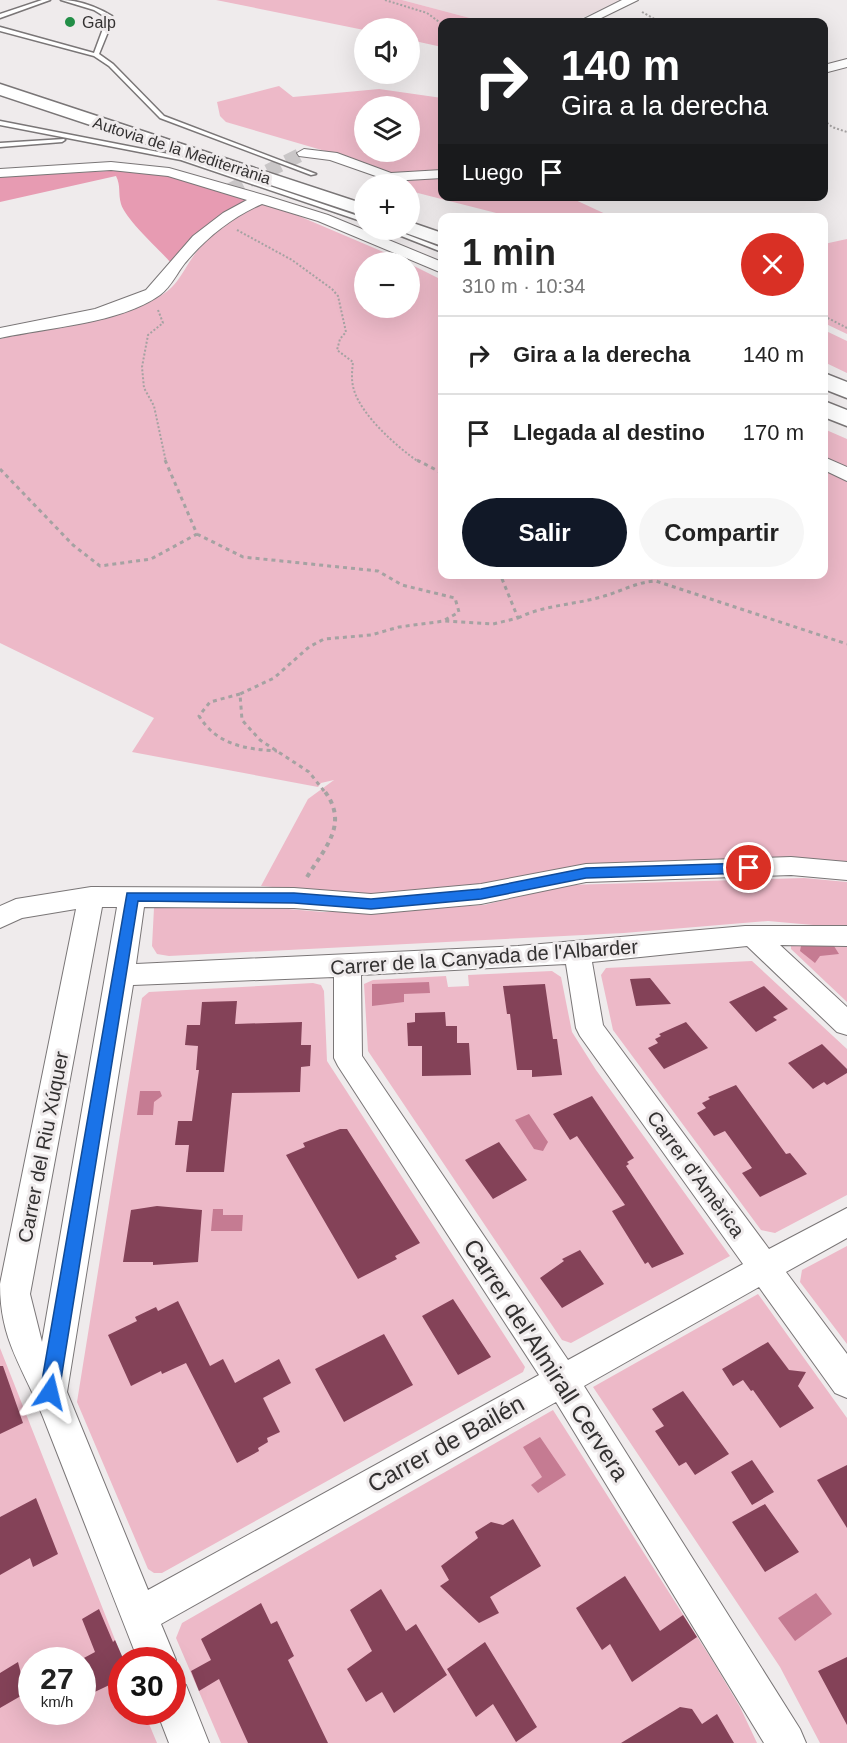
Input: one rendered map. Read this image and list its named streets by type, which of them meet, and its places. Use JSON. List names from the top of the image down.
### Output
{
  "streets": {
    "highway": ["Autovia de la Mediterrània"],
    "street": [
      "Carrer de la Canyada de l'Albarder",
      "Carrer del Riu Xúquer",
      "Carrer d'Amèrica",
      "Carrer del'Almirall Cervera",
      "Carrer de Bailén"
    ]
  },
  "crossings": [
    ["Carrer de la Canyada de l'Albarder", "Carrer d'Amèrica"],
    ["Carrer de la Canyada de l'Albarder", "Carrer del'Almirall Cervera"],
    ["Carrer del Riu Xúquer", "Carrer de Bailén"],
    ["Carrer d'Amèrica", "Carrer de Bailén"],
    ["Carrer del'Almirall Cervera", "Carrer de Bailén"]
  ],
  "places": ["Galp"],
  "page": {
    "map_buttons": ["+", "−"],
    "turn": ["140 m", "Gira a la derecha"],
    "then": "Luego",
    "heading": ["1 min", "310 m · 10:34"],
    "list": [
      {
        "name": "Gira a la derecha",
        "value": "140 m"
      },
      {
        "name": "Llegada al destino",
        "value": "170 m"
      }
    ],
    "buttons": ["Salir", "Compartir"],
    "speed": "27 km/h",
    "limit": "30"
  }
}
